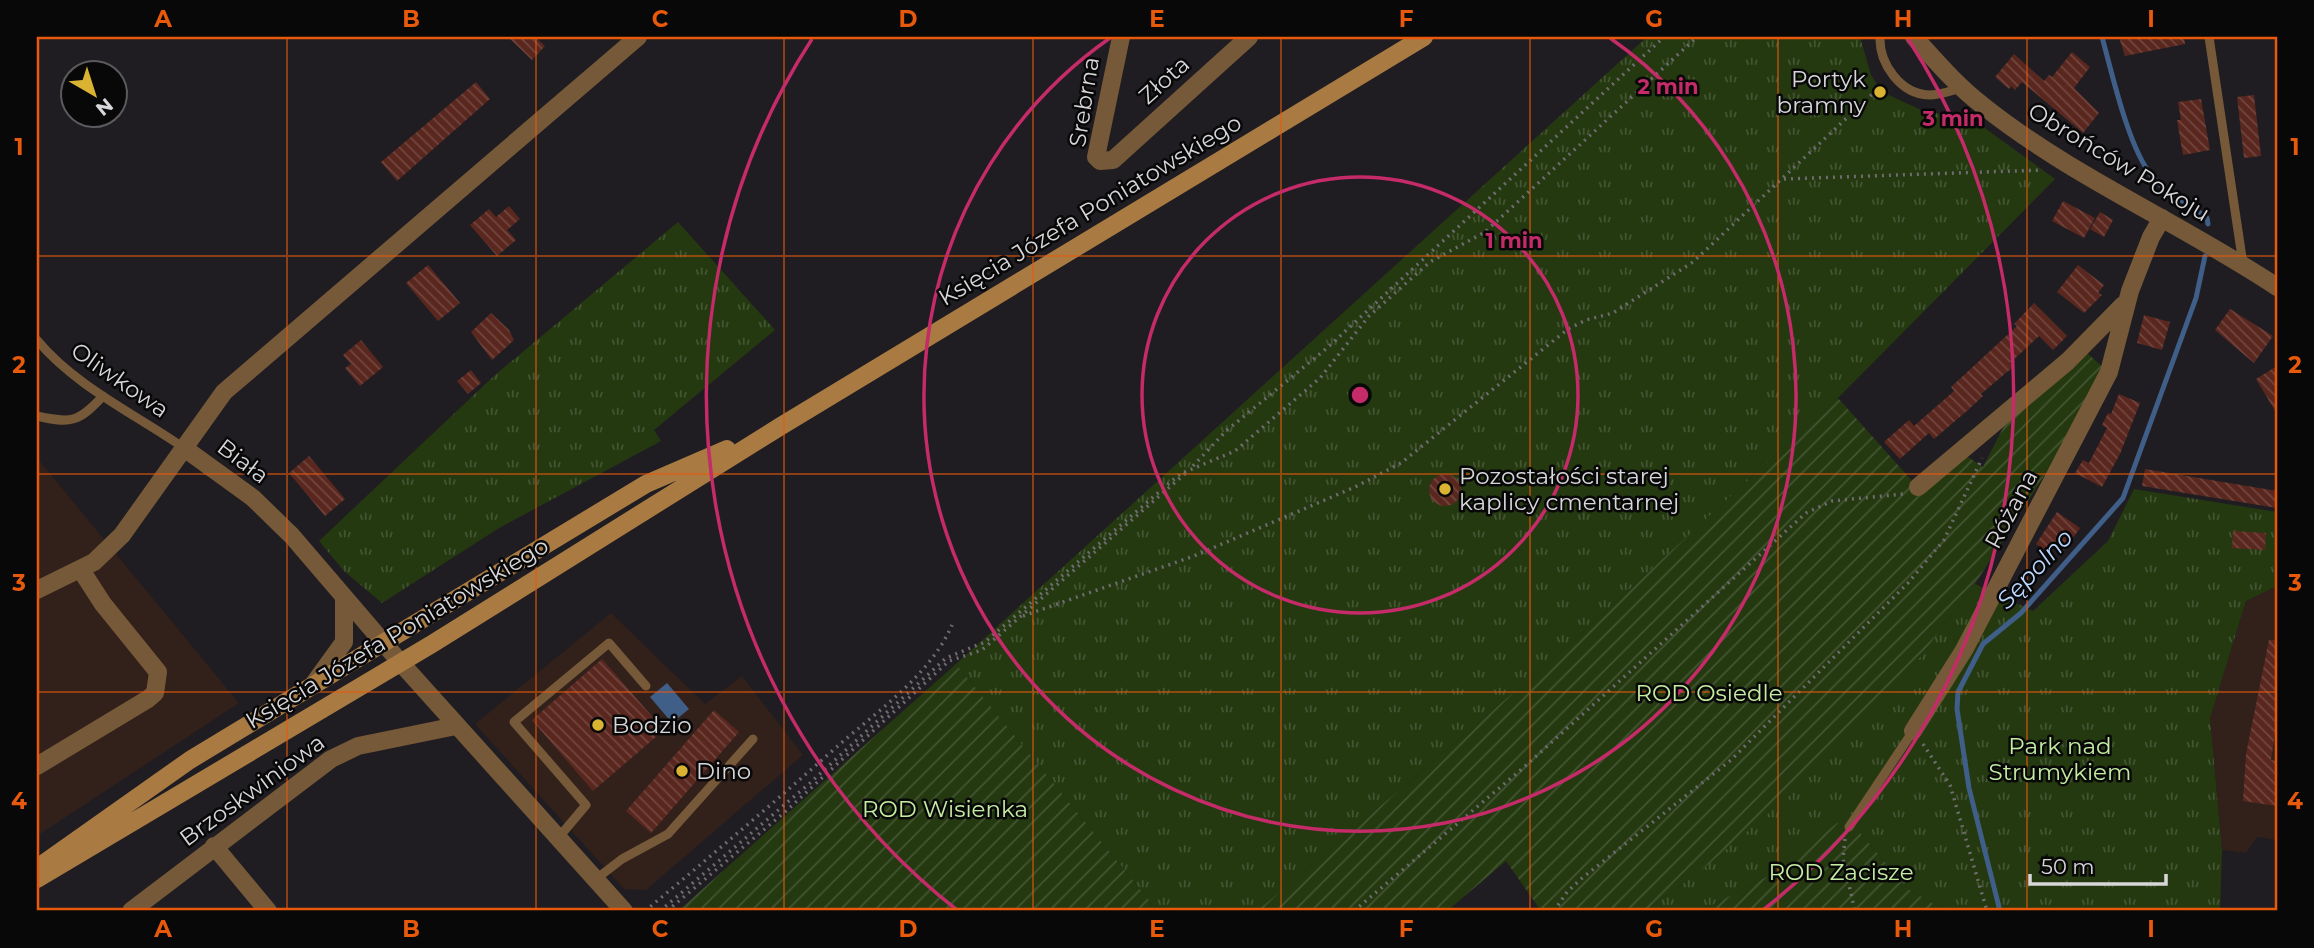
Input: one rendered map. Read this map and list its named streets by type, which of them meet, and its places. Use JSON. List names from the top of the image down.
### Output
{
  "streets": {
    "main road": ["Księcia Józefa Poniatowskiego"],
    "street": [
      "Złota",
      "Srebrna",
      "Obrońców Pokoju",
      "Biała",
      "Różana",
      "Brzoskwiniowa"
    ],
    "lane": ["Oliwkowa"]
  },
  "crossings": [
    ["Złota", "Srebrna"],
    ["Obrońców Pokoju", "Różana"],
    ["Księcia Józefa Poniatowskiego", "Biała"],
    ["Oliwkowa", "Biała"],
    ["Biała", "Brzoskwiniowa"]
  ],
  "water": ["Sępolno"],
  "parks": [
    "ROD Osiedle",
    "Park nad Strumykiem",
    "ROD Wisienka",
    "ROD Zacisze"
  ],
  "places": [
    "Portyk bramny",
    "Pozostałości starej kaplicy cmentarnej",
    "Bodzio",
    "Dino"
  ],
  "scale_bar": "50 m",
  "north": "bottom right",
  "grid": {
    "columns": [
      "A",
      "B",
      "C",
      "D",
      "E",
      "F",
      "G",
      "H",
      "I"
    ],
    "rows": [
      "1",
      "2",
      "3",
      "4"
    ]
  },
  "rings": ["2 min", "3 min", "1 min"]
}
